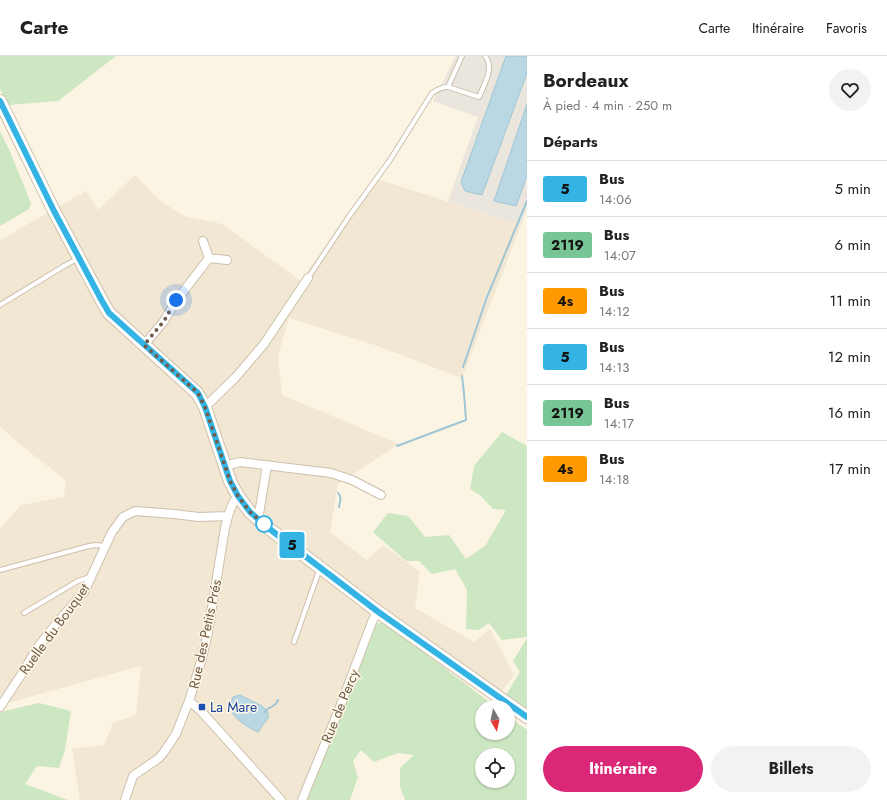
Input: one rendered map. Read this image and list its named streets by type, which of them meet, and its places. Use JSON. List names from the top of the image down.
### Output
{
  "streets": {
    "street": ["Ruelle du Bouquet", "Rue des Petits Prés", "Rue de Percy"]
  },
  "crossings": [
    ["Ruelle du Bouquet", "Rue des Petits Prés"]
  ],
  "places": {
    "transit": ["La Mare"]
  },
  "lines": ["bus line 5"],
  "north": "bottom",
  "page": {
    "header": "Carte",
    "nav": ["Carte", "Itinéraire", "Favoris"],
    "on_map": "5",
    "heading": [
      ["Bordeaux", "À pied · 4 min · 250 m"],
      "Départs"
    ],
    "list": [
      {
        "mark": "5",
        "name": "Bus",
        "note": "14:06",
        "value": "5 min"
      },
      {
        "mark": "2119",
        "name": "Bus",
        "note": "14:07",
        "value": "6 min"
      },
      {
        "mark": "4s",
        "name": "Bus",
        "note": "14:12",
        "value": "11 min"
      },
      {
        "mark": "5",
        "name": "Bus",
        "note": "14:13",
        "value": "12 min"
      },
      {
        "mark": "2119",
        "name": "Bus",
        "note": "14:17",
        "value": "16 min"
      },
      {
        "mark": "4s",
        "name": "Bus",
        "note": "14:18",
        "value": "17 min"
      }
    ],
    "buttons": ["Itinéraire", "Billets"]
  }
}
